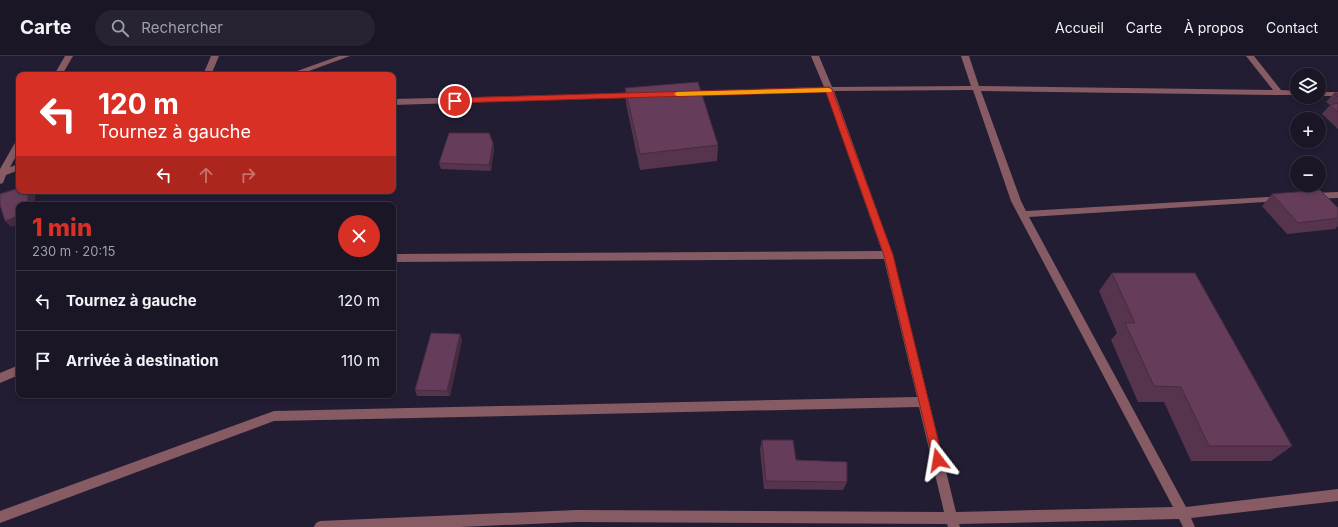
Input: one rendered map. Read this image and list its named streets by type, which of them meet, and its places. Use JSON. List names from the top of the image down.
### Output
{
  "page": {
    "header": "Carte",
    "search": "Rechercher",
    "nav": [
      "Accueil",
      "Carte",
      "À propos",
      "Contact"
    ],
    "map_buttons": ["+", "−"],
    "turn": ["120 m", "Tournez à gauche"],
    "heading": ["1 min", "230 m · 20:15"],
    "list": [
      {
        "name": "Tournez à gauche",
        "value": "120 m"
      },
      {
        "name": "Arrivée à destination",
        "value": "110 m"
      }
    ]
  }
}
